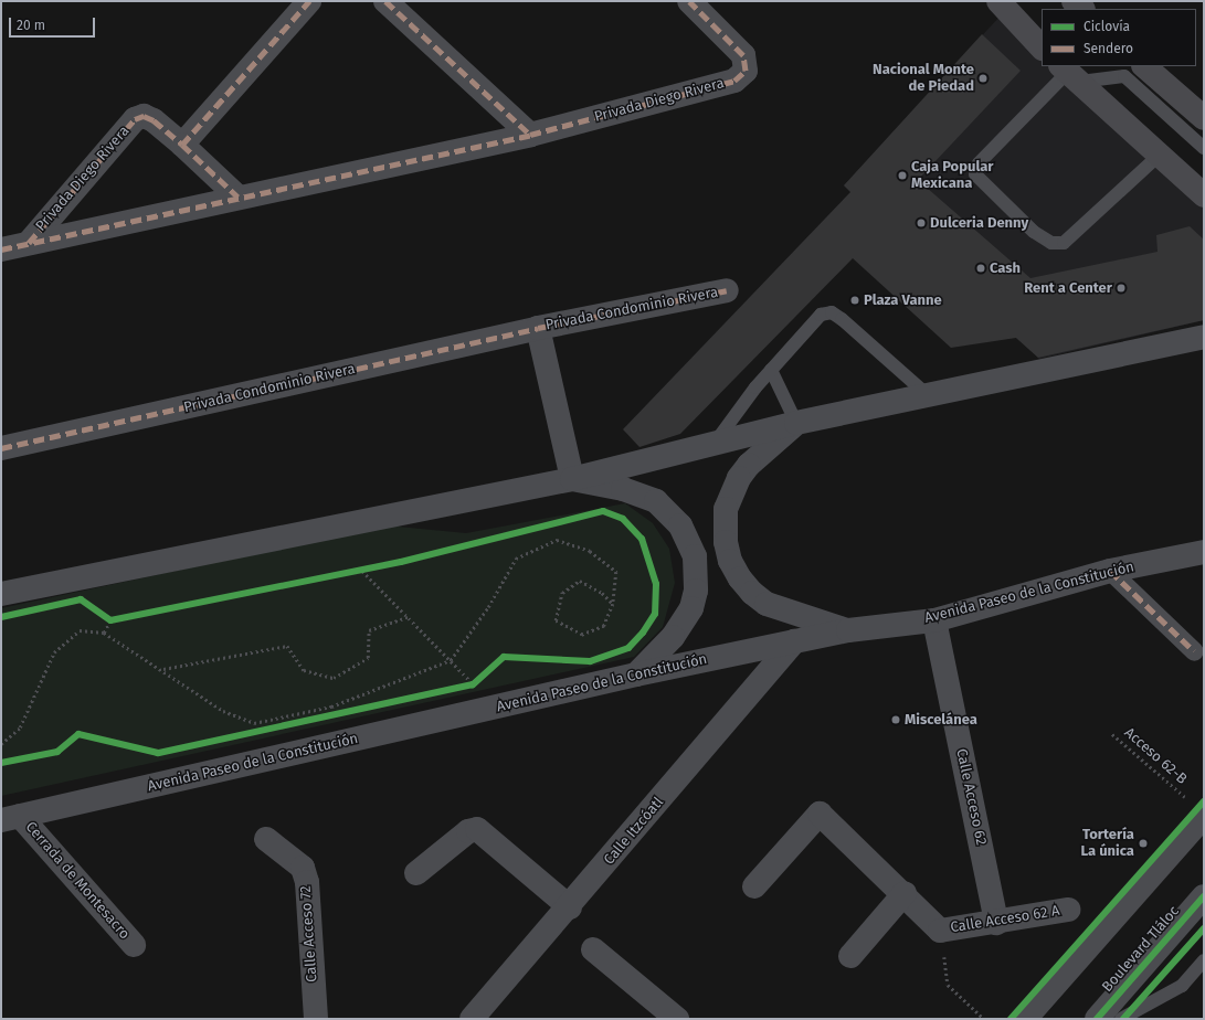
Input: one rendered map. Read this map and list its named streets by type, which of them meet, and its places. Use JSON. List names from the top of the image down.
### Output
{
  "streets": {
    "street": [
      "Privada Diego Rivera",
      "Privada Condominio Rivera",
      "Avenida Paseo de la Constitución",
      "Calle Acceso 62",
      "Calle Itzcóatl",
      "Cerrada de Montesacro",
      "Calle Acceso 62 A",
      "Calle Acceso 72",
      "Boulevard Tláloc"
    ],
    "path": ["Acceso 62-B"]
  },
  "crossings": [
    ["Avenida Paseo de la Constitución", "Calle Acceso 62"],
    ["Avenida Paseo de la Constitución", "Calle Itzcóatl"],
    ["Avenida Paseo de la Constitución", "Cerrada de Montesacro"],
    ["Calle Acceso 62", "Calle Acceso 62 A"]
  ],
  "places": [
    "Nacional Monte de Piedad",
    "Caja Popular Mexicana",
    "Dulceria Denny",
    "Cash",
    "Rent a Center",
    "Plaza Vanne",
    "Miscelánea",
    "Tortería La única"
  ],
  "legend": ["Ciclovía", "Sendero"],
  "scale_bar": "20 m"
}
